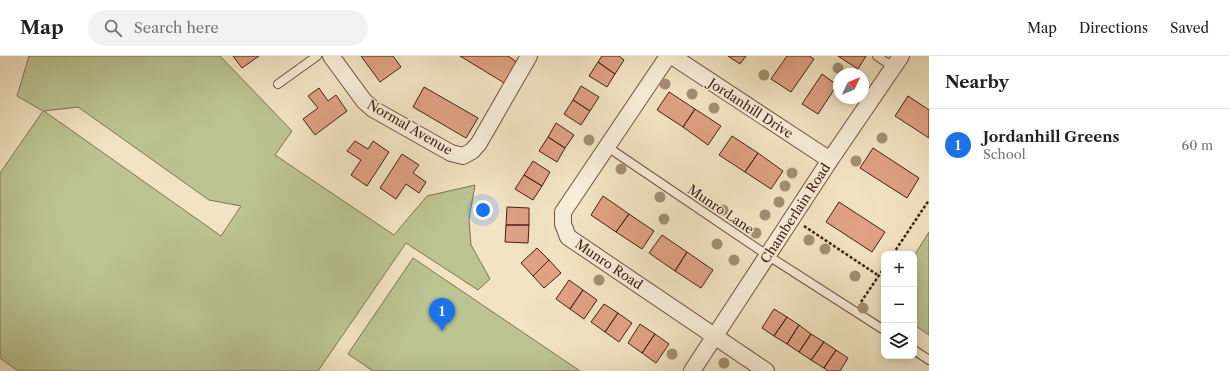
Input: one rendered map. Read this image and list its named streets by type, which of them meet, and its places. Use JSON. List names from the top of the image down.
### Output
{
  "streets": {
    "street": [
      "Jordanhill Drive",
      "Normal Avenue",
      "Chamberlain Road",
      "Munro Road"
    ],
    "lane": ["Munro Lane"]
  },
  "crossings": [
    ["Jordanhill Drive", "Chamberlain Road"],
    ["Munro Lane", "Chamberlain Road"],
    ["Munro Lane", "Munro Road"],
    ["Chamberlain Road", "Munro Road"]
  ],
  "north": "top right",
  "page": {
    "header": "Map",
    "search": "Search here",
    "nav": ["Map", "Directions", "Saved"],
    "heading": "Nearby",
    "list": [
      {
        "mark": "1",
        "name": "Jordanhill Greens",
        "note": "School",
        "value": "60 m"
      }
    ],
    "map_buttons": ["+", "−"],
    "pins": "1"
  }
}
